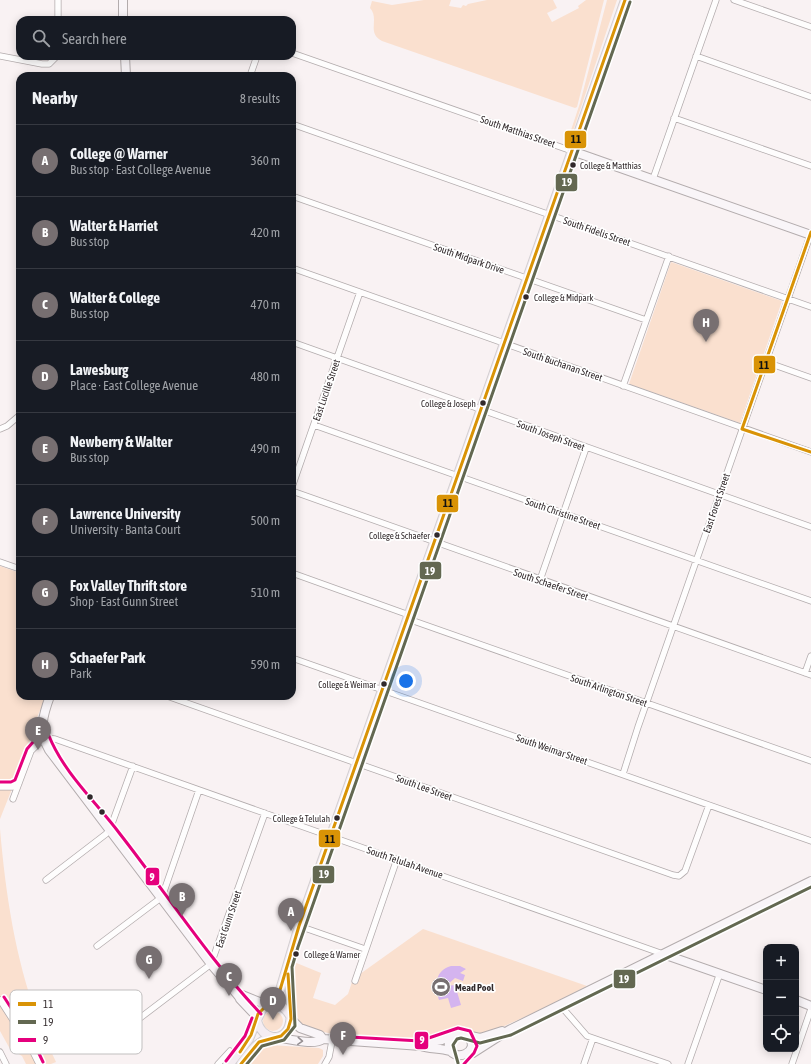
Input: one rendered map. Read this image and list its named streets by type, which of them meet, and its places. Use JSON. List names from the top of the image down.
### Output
{
  "streets": {
    "street": [
      "South Matthias Street",
      "South Fidelis Street",
      "South Midpark Drive",
      "South Buchanan Street",
      "East Lucille Street",
      "South Joseph Street",
      "East Forest Street",
      "South Christine Street",
      "South Schaefer Street",
      "South Arlington Street",
      "South Weimar Street",
      "South Lee Street",
      "South Telulah Avenue",
      "East Gunn Street"
    ]
  },
  "crossings": [
    ["South Matthias Street", "East Forest Street"],
    ["South Fidelis Street", "East Forest Street"],
    ["South Buchanan Street", "East Lucille Street"],
    ["South Buchanan Street", "East Forest Street"],
    ["East Lucille Street", "South Joseph Street"],
    ["East Lucille Street", "South Christine Street"],
    ["South Joseph Street", "East Forest Street"],
    ["East Forest Street", "South Christine Street"],
    ["East Forest Street", "South Schaefer Street"],
    ["East Forest Street", "South Arlington Street"],
    ["East Forest Street", "South Weimar Street"],
    ["South Weimar Street", "South Lee Street"],
    ["South Telulah Avenue", "East Gunn Street"]
  ],
  "places": {
    "other": [
      "College & Matthias",
      "College & Midpark",
      "College & Joseph",
      "College & Schaefer",
      "College & Weimar",
      "College & Telulah",
      "College & Warner"
    ],
    "sports": ["Mead Pool"]
  },
  "lines": ["transit line 11", "transit line 19", "transit line 9"],
  "legend": ["11", "19", "9"],
  "page": {
    "search": "Search here",
    "heading": ["Nearby", "8 results"],
    "list": [
      {
        "mark": "A",
        "name": "College @ Warner",
        "note": "Bus stop · East College Avenue",
        "value": "360 m"
      },
      {
        "mark": "B",
        "name": "Walter & Harriet",
        "note": "Bus stop",
        "value": "420 m"
      },
      {
        "mark": "C",
        "name": "Walter & College",
        "note": "Bus stop",
        "value": "470 m"
      },
      {
        "mark": "D",
        "name": "Lawesburg",
        "note": "Place · East College Avenue",
        "value": "480 m"
      },
      {
        "mark": "E",
        "name": "Newberry & Walter",
        "note": "Bus stop",
        "value": "490 m"
      },
      {
        "mark": "F",
        "name": "Lawrence University",
        "note": "University · Banta Court",
        "value": "500 m"
      },
      {
        "mark": "G",
        "name": "Fox Valley Thrift store",
        "note": "Shop · East Gunn Street",
        "value": "510 m"
      },
      {
        "mark": "H",
        "name": "Schaefer Park",
        "note": "Park",
        "value": "590 m"
      }
    ],
    "pins": [
      "H",
      "E",
      "B",
      "A",
      "G",
      "C",
      "D",
      "F"
    ],
    "map_buttons": ["+", "−"]
  }
}
